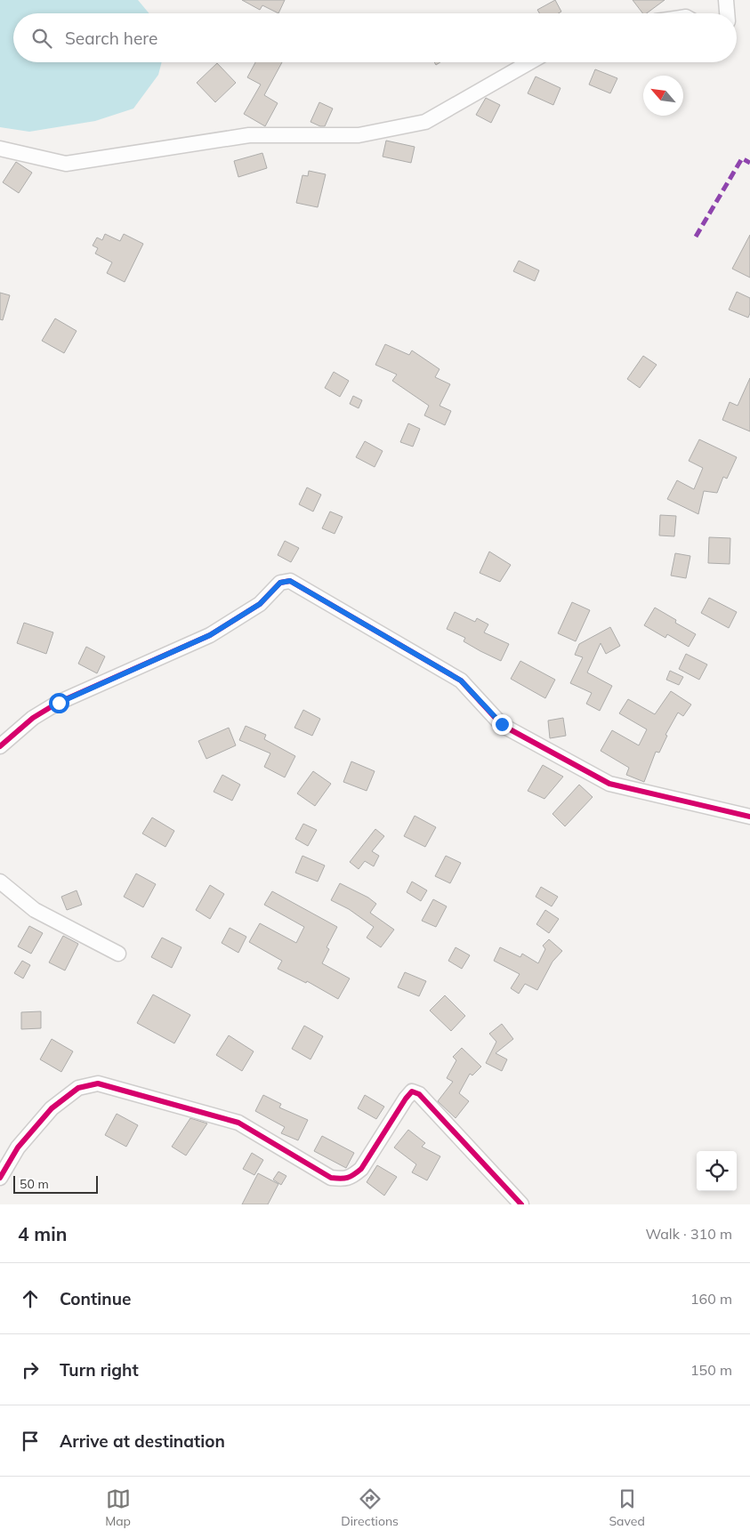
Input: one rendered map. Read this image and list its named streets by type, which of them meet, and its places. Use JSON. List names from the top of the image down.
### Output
{
  "scale_bar": "50 m",
  "north": "top left",
  "page": {
    "search": "Search here",
    "scale": "50 m",
    "heading": ["4 min", "Walk · 310 m"],
    "list": [
      ["Continue", "160 m"],
      ["Turn right", "150 m"],
      "Arrive at destination"
    ],
    "nav": ["Map", "Directions", "Saved"]
  }
}
